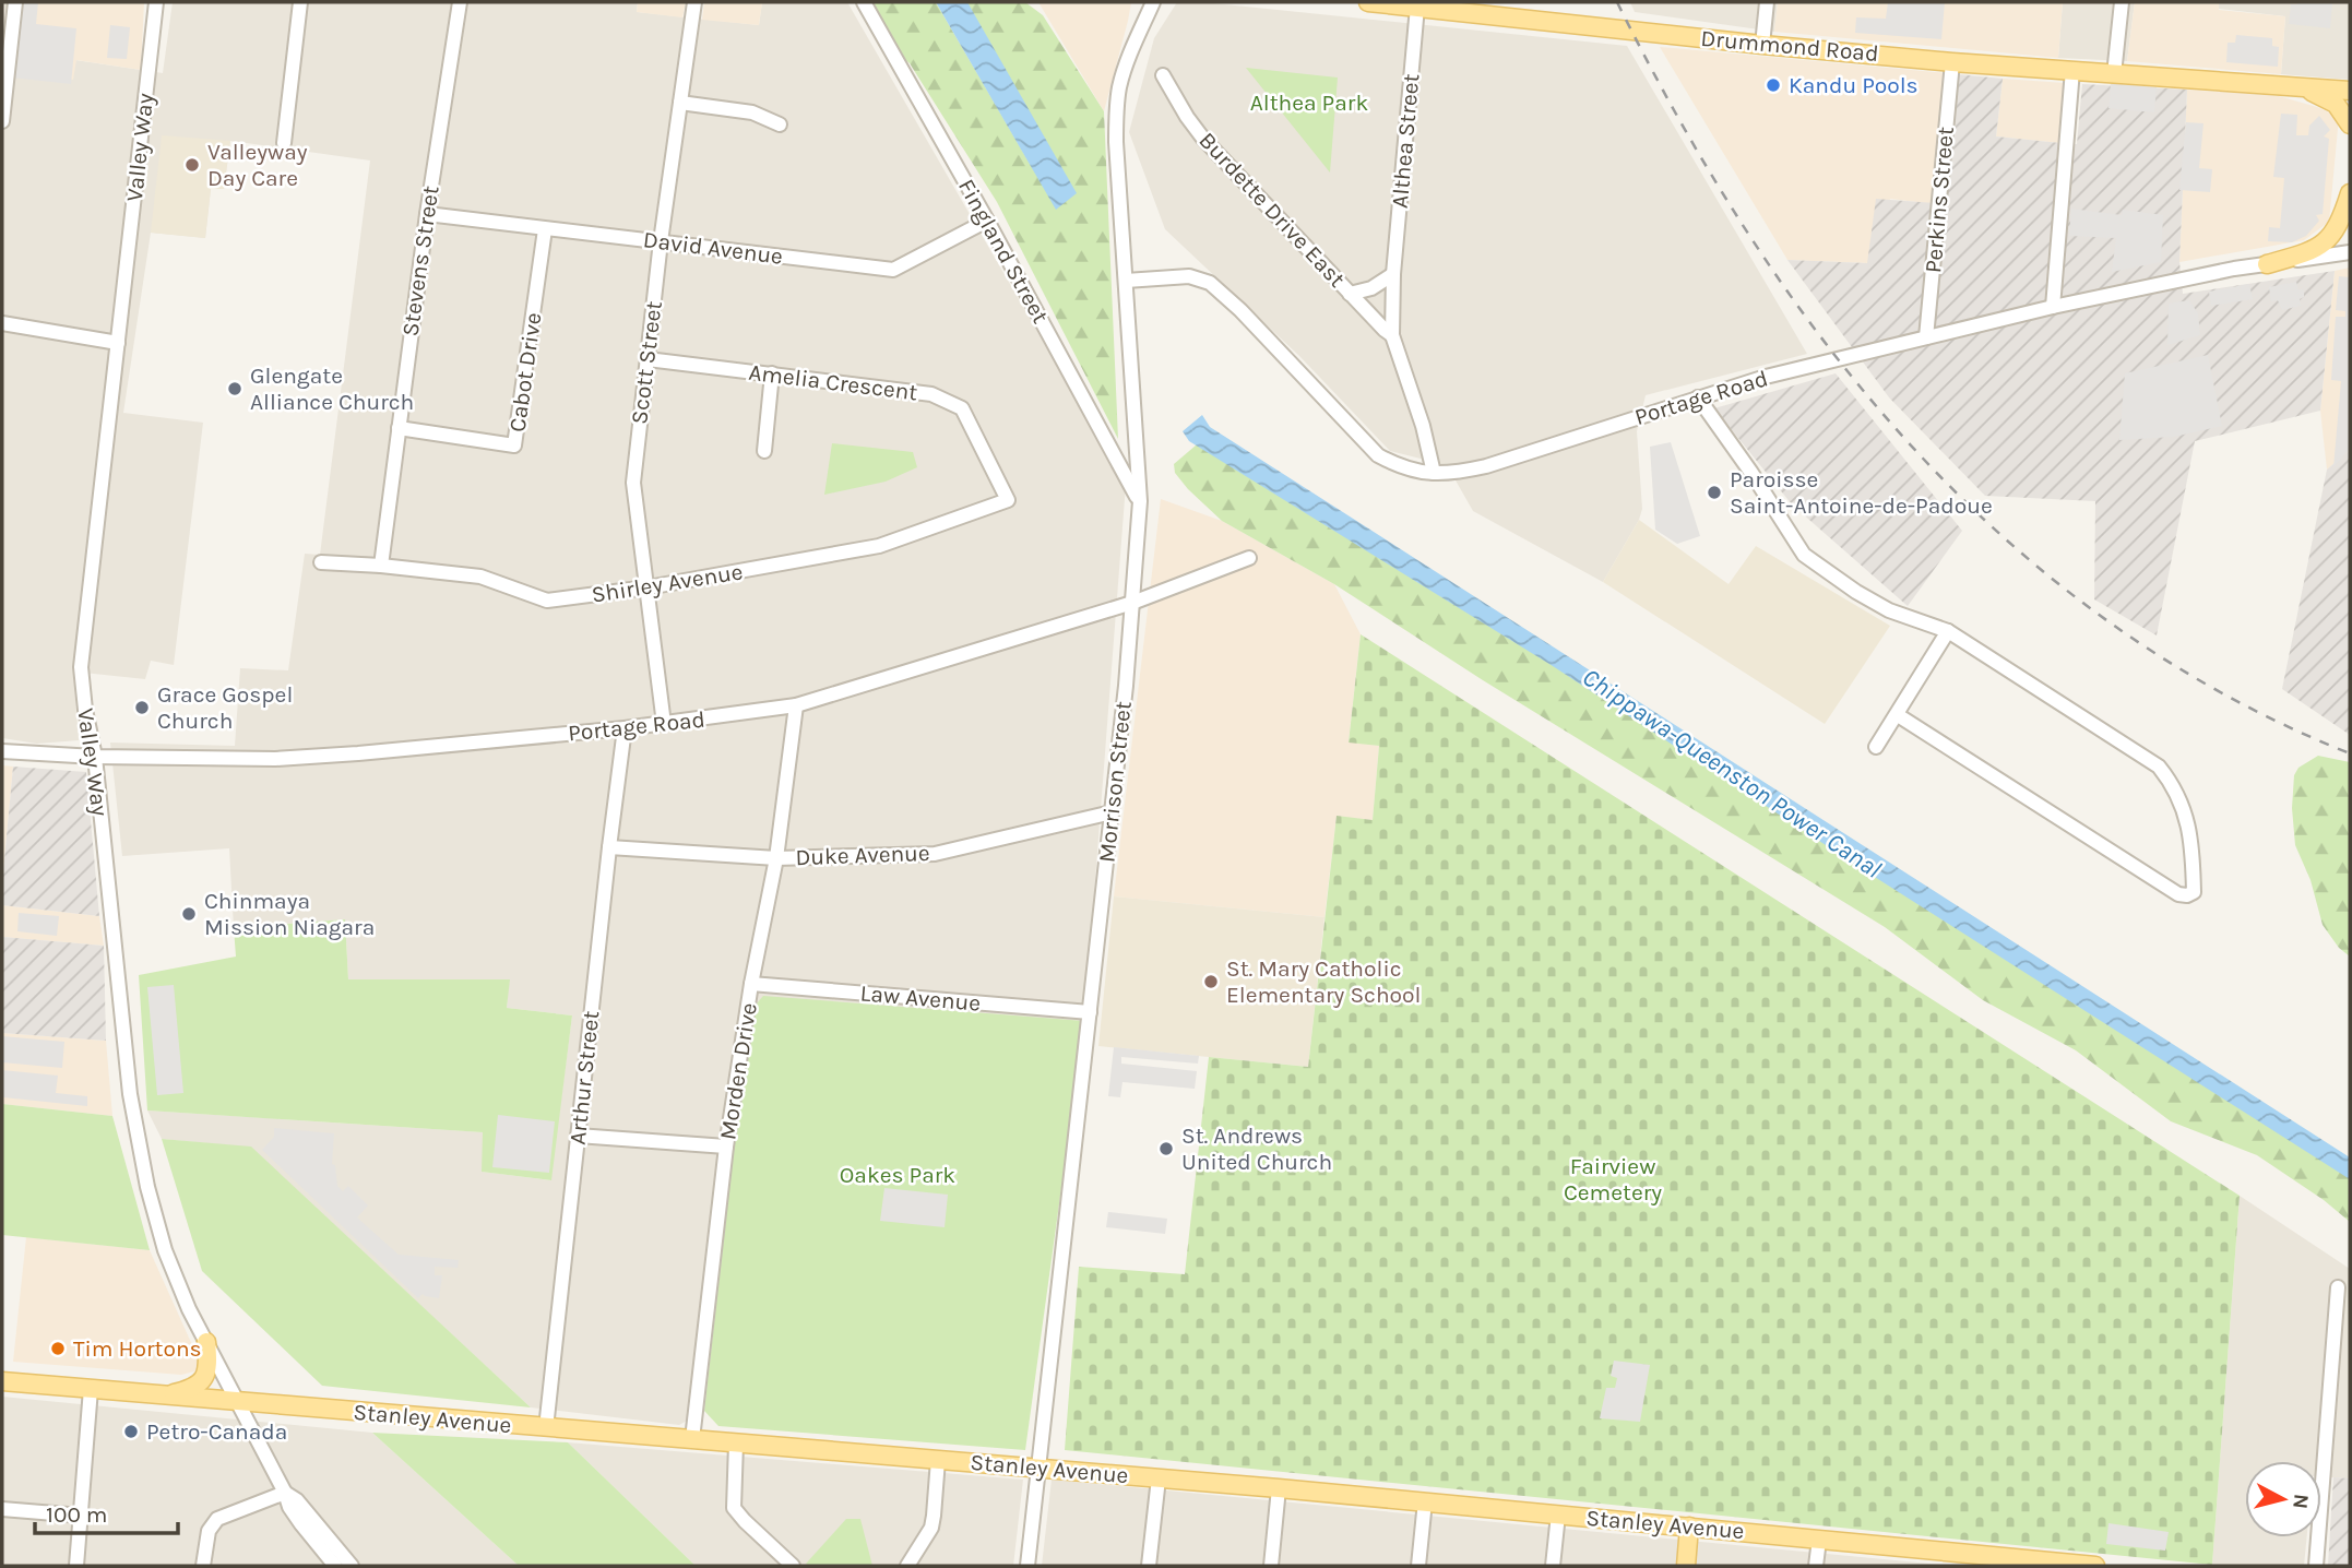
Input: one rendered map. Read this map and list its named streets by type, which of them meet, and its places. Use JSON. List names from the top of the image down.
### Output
{
  "streets": {
    "main road": ["Drummond Road", "Stanley Avenue"],
    "street": [
      "Althea Street",
      "Valley Way",
      "Perkins Street",
      "Burdette Drive East",
      "David Avenue",
      "Fingland Street",
      "Stevens Street",
      "Scott Street",
      "Cabot Drive",
      "Amelia Crescent",
      "Portage Road",
      "Shirley Avenue",
      "Morrison Street",
      "Duke Avenue",
      "Law Avenue",
      "Morden Drive",
      "Arthur Street"
    ]
  },
  "crossings": [
    ["Drummond Road", "Althea Street"],
    ["Drummond Road", "Perkins Street"],
    ["Althea Street", "Burdette Drive East"],
    ["Althea Street", "Portage Road"],
    ["Valley Way", "Portage Road"],
    ["Valley Way", "Stanley Avenue"],
    ["Perkins Street", "Portage Road"],
    ["David Avenue", "Fingland Street"],
    ["David Avenue", "Stevens Street"],
    ["David Avenue", "Scott Street"],
    ["David Avenue", "Cabot Drive"],
    ["Fingland Street", "Morrison Street"],
    ["Stevens Street", "Cabot Drive"],
    ["Stevens Street", "Shirley Avenue"],
    ["Scott Street", "Amelia Crescent"],
    ["Scott Street", "Portage Road"],
    ["Scott Street", "Shirley Avenue"],
    ["Amelia Crescent", "Shirley Avenue"],
    ["Portage Road", "Morrison Street"],
    ["Portage Road", "Morden Drive"],
    ["Portage Road", "Arthur Street"],
    ["Morrison Street", "Duke Avenue"],
    ["Morrison Street", "Law Avenue"],
    ["Morrison Street", "Stanley Avenue"],
    ["Duke Avenue", "Morden Drive"],
    ["Duke Avenue", "Arthur Street"],
    ["Law Avenue", "Morden Drive"],
    ["Morden Drive", "Stanley Avenue"],
    ["Arthur Street", "Stanley Avenue"]
  ],
  "water": ["Chippawa-Queenston Power Canal"],
  "parks": ["Althea Park", "Fairview Cemetery", "Oakes Park"],
  "places": [
    "Kandu Pools",
    "Valleyway Day Care",
    "Glengate Alliance Church",
    "Paroisse Saint-Antoine-de-Padoue",
    "Grace Gospel Church",
    "Chinmaya Mission Niagara",
    "St. Mary Catholic Elementary School",
    "St. Andrews United Church",
    "Tim Hortons",
    "Petro-Canada"
  ],
  "scale_bar": "100 m",
  "north": "right"
}
